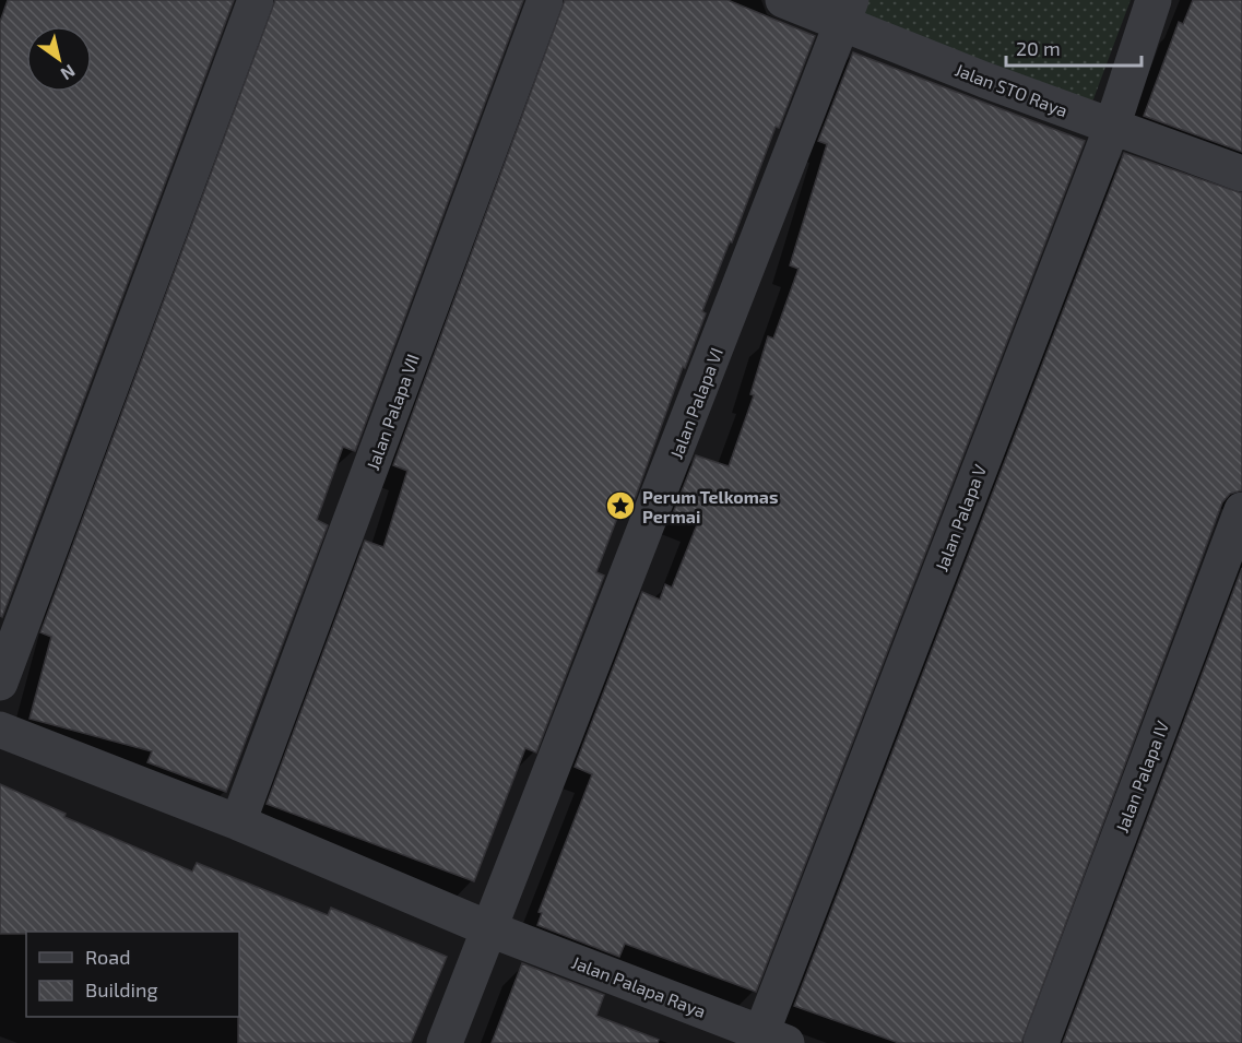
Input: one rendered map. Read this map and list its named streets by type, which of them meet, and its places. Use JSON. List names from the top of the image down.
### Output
{
  "streets": {
    "street": [
      "Jalan STO Raya",
      "Jalan Palapa VI",
      "Jalan Palapa VII",
      "Jalan Palapa V",
      "Jalan Palapa IV",
      "Jalan Palapa Raya"
    ]
  },
  "crossings": [
    ["Jalan STO Raya", "Jalan Palapa VI"],
    ["Jalan STO Raya", "Jalan Palapa V"],
    ["Jalan Palapa VI", "Jalan Palapa Raya"],
    ["Jalan Palapa VII", "Jalan Palapa Raya"],
    ["Jalan Palapa V", "Jalan Palapa Raya"]
  ],
  "places": {
    "place": ["Perum Telkomas Permai"]
  },
  "legend": ["Road", "Building"],
  "scale_bar": "20 m",
  "north": "bottom right"
}
